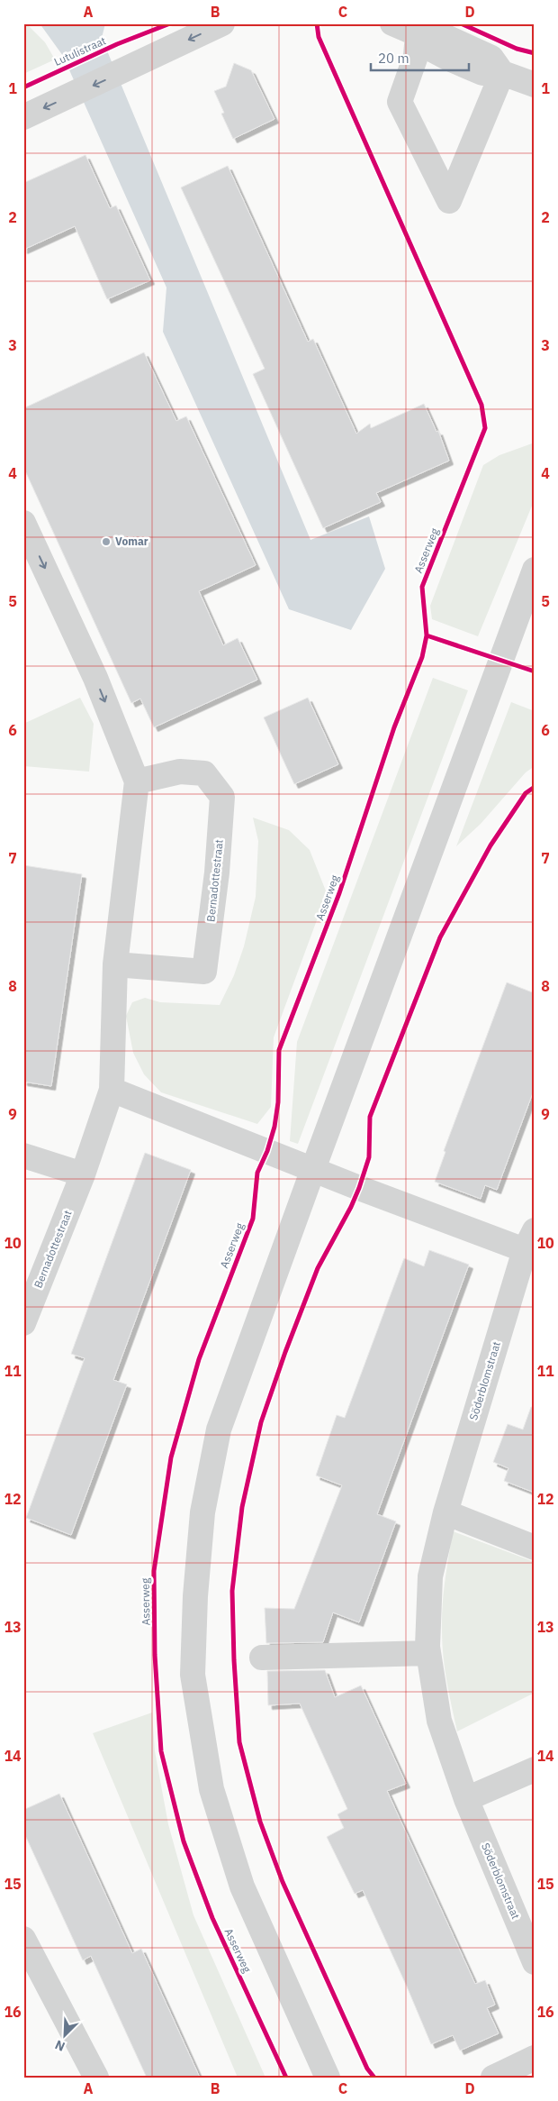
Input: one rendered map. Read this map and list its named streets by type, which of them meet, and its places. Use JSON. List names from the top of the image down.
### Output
{
  "streets": {
    "street": ["Bernadottestraat", "Söderblomstraat"],
    "cycle path": ["Lutulistraat", "Asserweg"]
  },
  "places": ["Vomar"],
  "scale_bar": "20 m",
  "north": "bottom left",
  "grid": {
    "columns": [
      "A",
      "B",
      "C",
      "D"
    ],
    "rows": [
      "1",
      "2",
      "3",
      "4",
      "5",
      "6",
      "7",
      "8",
      "9",
      "10",
      "11",
      "12",
      "13",
      "14",
      "15",
      "16"
    ]
  }
}
